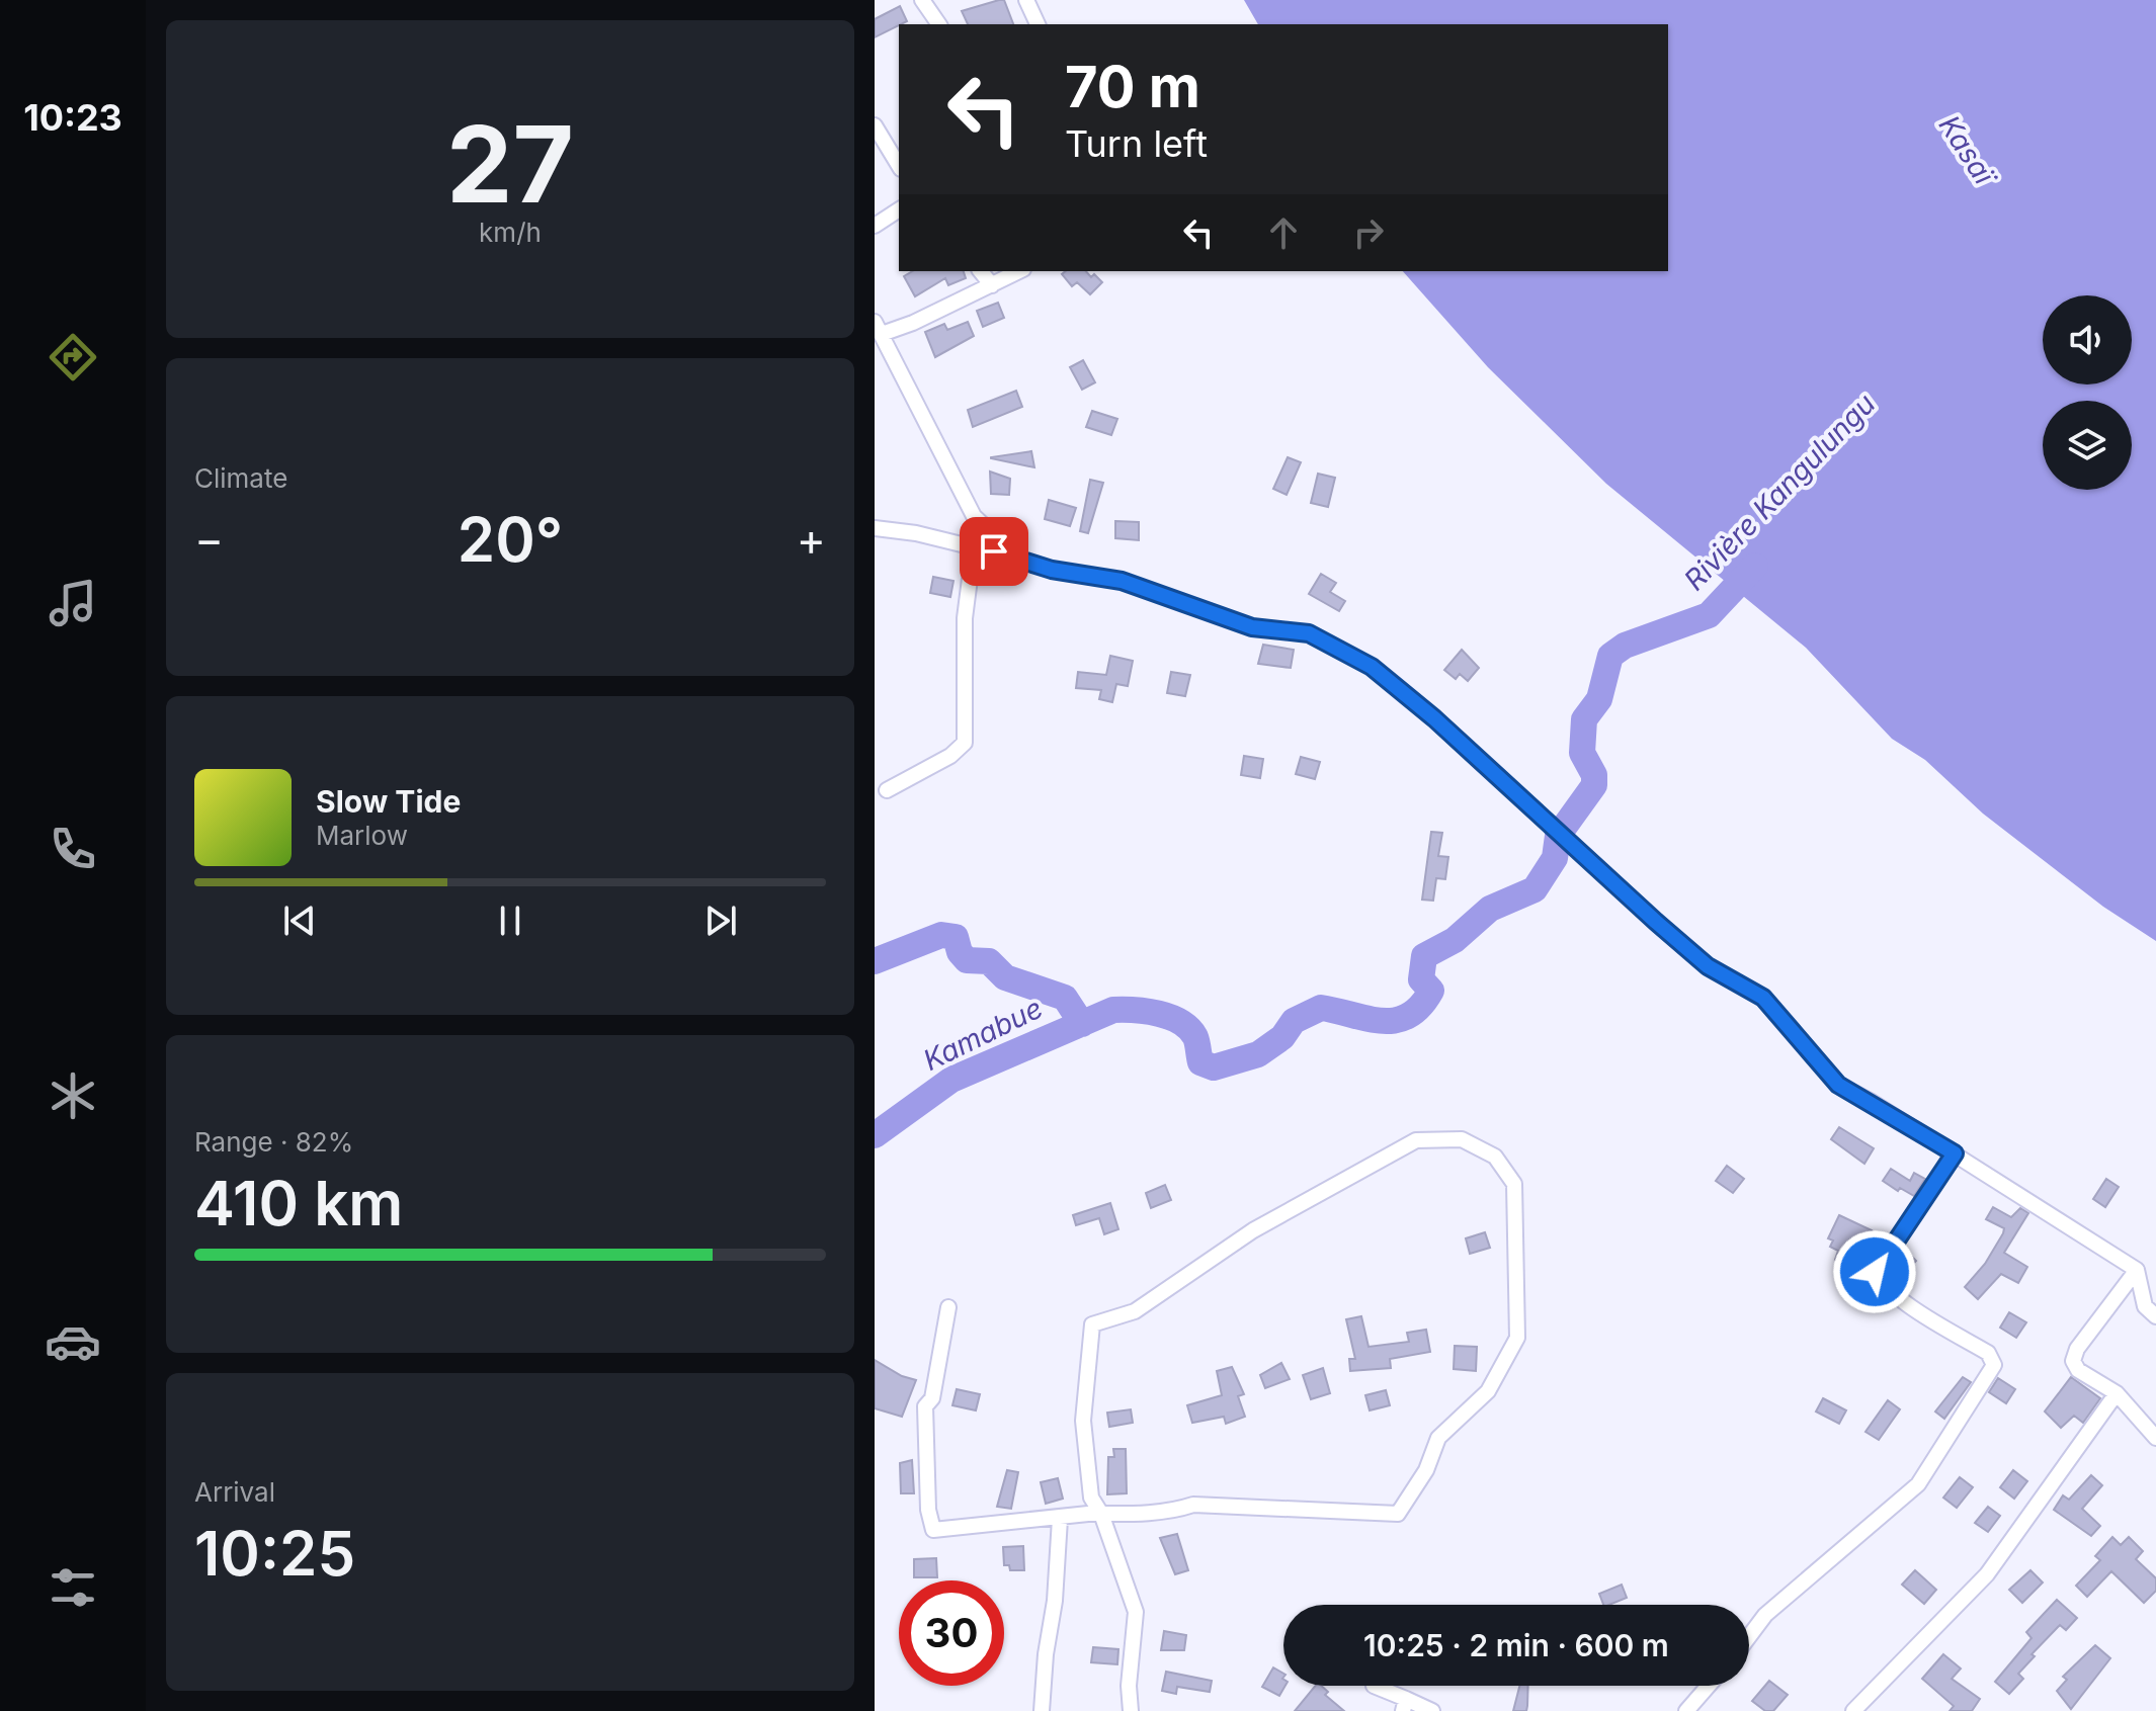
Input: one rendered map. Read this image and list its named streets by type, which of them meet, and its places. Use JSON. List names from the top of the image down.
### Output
{
  "water": ["Kasaï", "Rivière Kangulungu", "Kamabue"],
  "page": {
    "tabs": "10:23",
    "tile": [
      ["27", "km/h"],
      "Climate",
      ["Range · 82%", "410 km"],
      ["Arrival", "10:25"]
    ],
    "turn": ["70 m", "Turn left"],
    "heat": ["−", "20°", "+"],
    "song": ["Slow Tide", "Marlow"],
    "limit": "30",
    "trip": "10:25 · 2 min · 600 m"
  }
}
